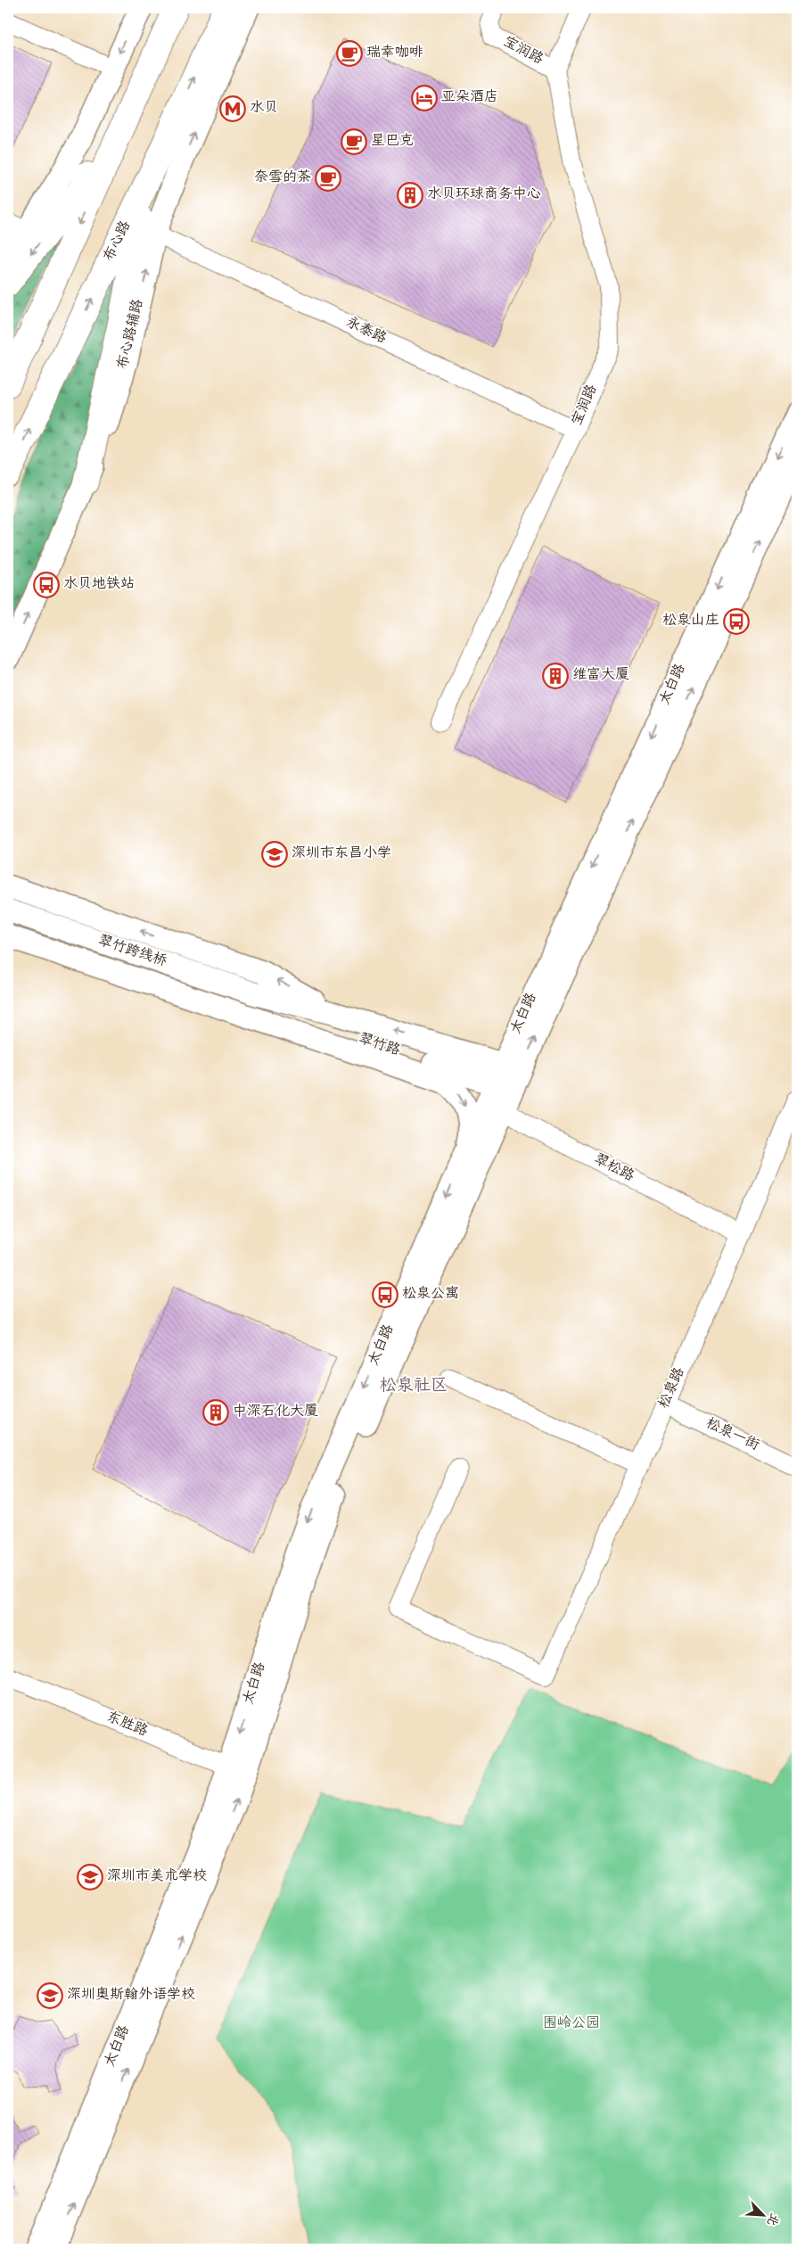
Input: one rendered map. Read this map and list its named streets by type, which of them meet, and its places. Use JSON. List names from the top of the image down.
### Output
{
  "streets": {
    "highway": ["布心路"],
    "main road": [
      "布心路辅路",
      "太白路",
      "翠竹跨线桥",
      "翠竹路"
    ],
    "street": [
      "宝润路",
      "永泰路",
      "翠松路",
      "松泉路",
      "松泉一街",
      "东胜路"
    ]
  },
  "crossings": [
    ["宝润路", "永泰路"],
    ["永泰路", "布心路辅路"],
    ["太白路", "翠竹路"],
    ["太白路", "翠松路"],
    ["太白路", "东胜路"],
    ["翠竹跨线桥", "翠竹路"],
    ["翠竹路", "翠松路"],
    ["翠松路", "松泉路"],
    ["松泉路", "松泉一街"]
  ],
  "districts": ["松泉社区"],
  "parks": ["围岭公园"],
  "places": {
    "cafe": ["瑞幸咖啡", "星巴克", "奈雪的茶"],
    "hotel": ["亚朵酒店"],
    "metro station": ["水贝"],
    "building": ["水贝环球商务中心", "维富大厦", "中深石化大厦"],
    "bus stop": ["水贝地铁站", "松泉山庄", "松泉公寓"],
    "school or university": ["深圳市东昌小学", "深圳市美术学校", "深圳奥斯翰外语学校"]
  },
  "north": "bottom right"
}
